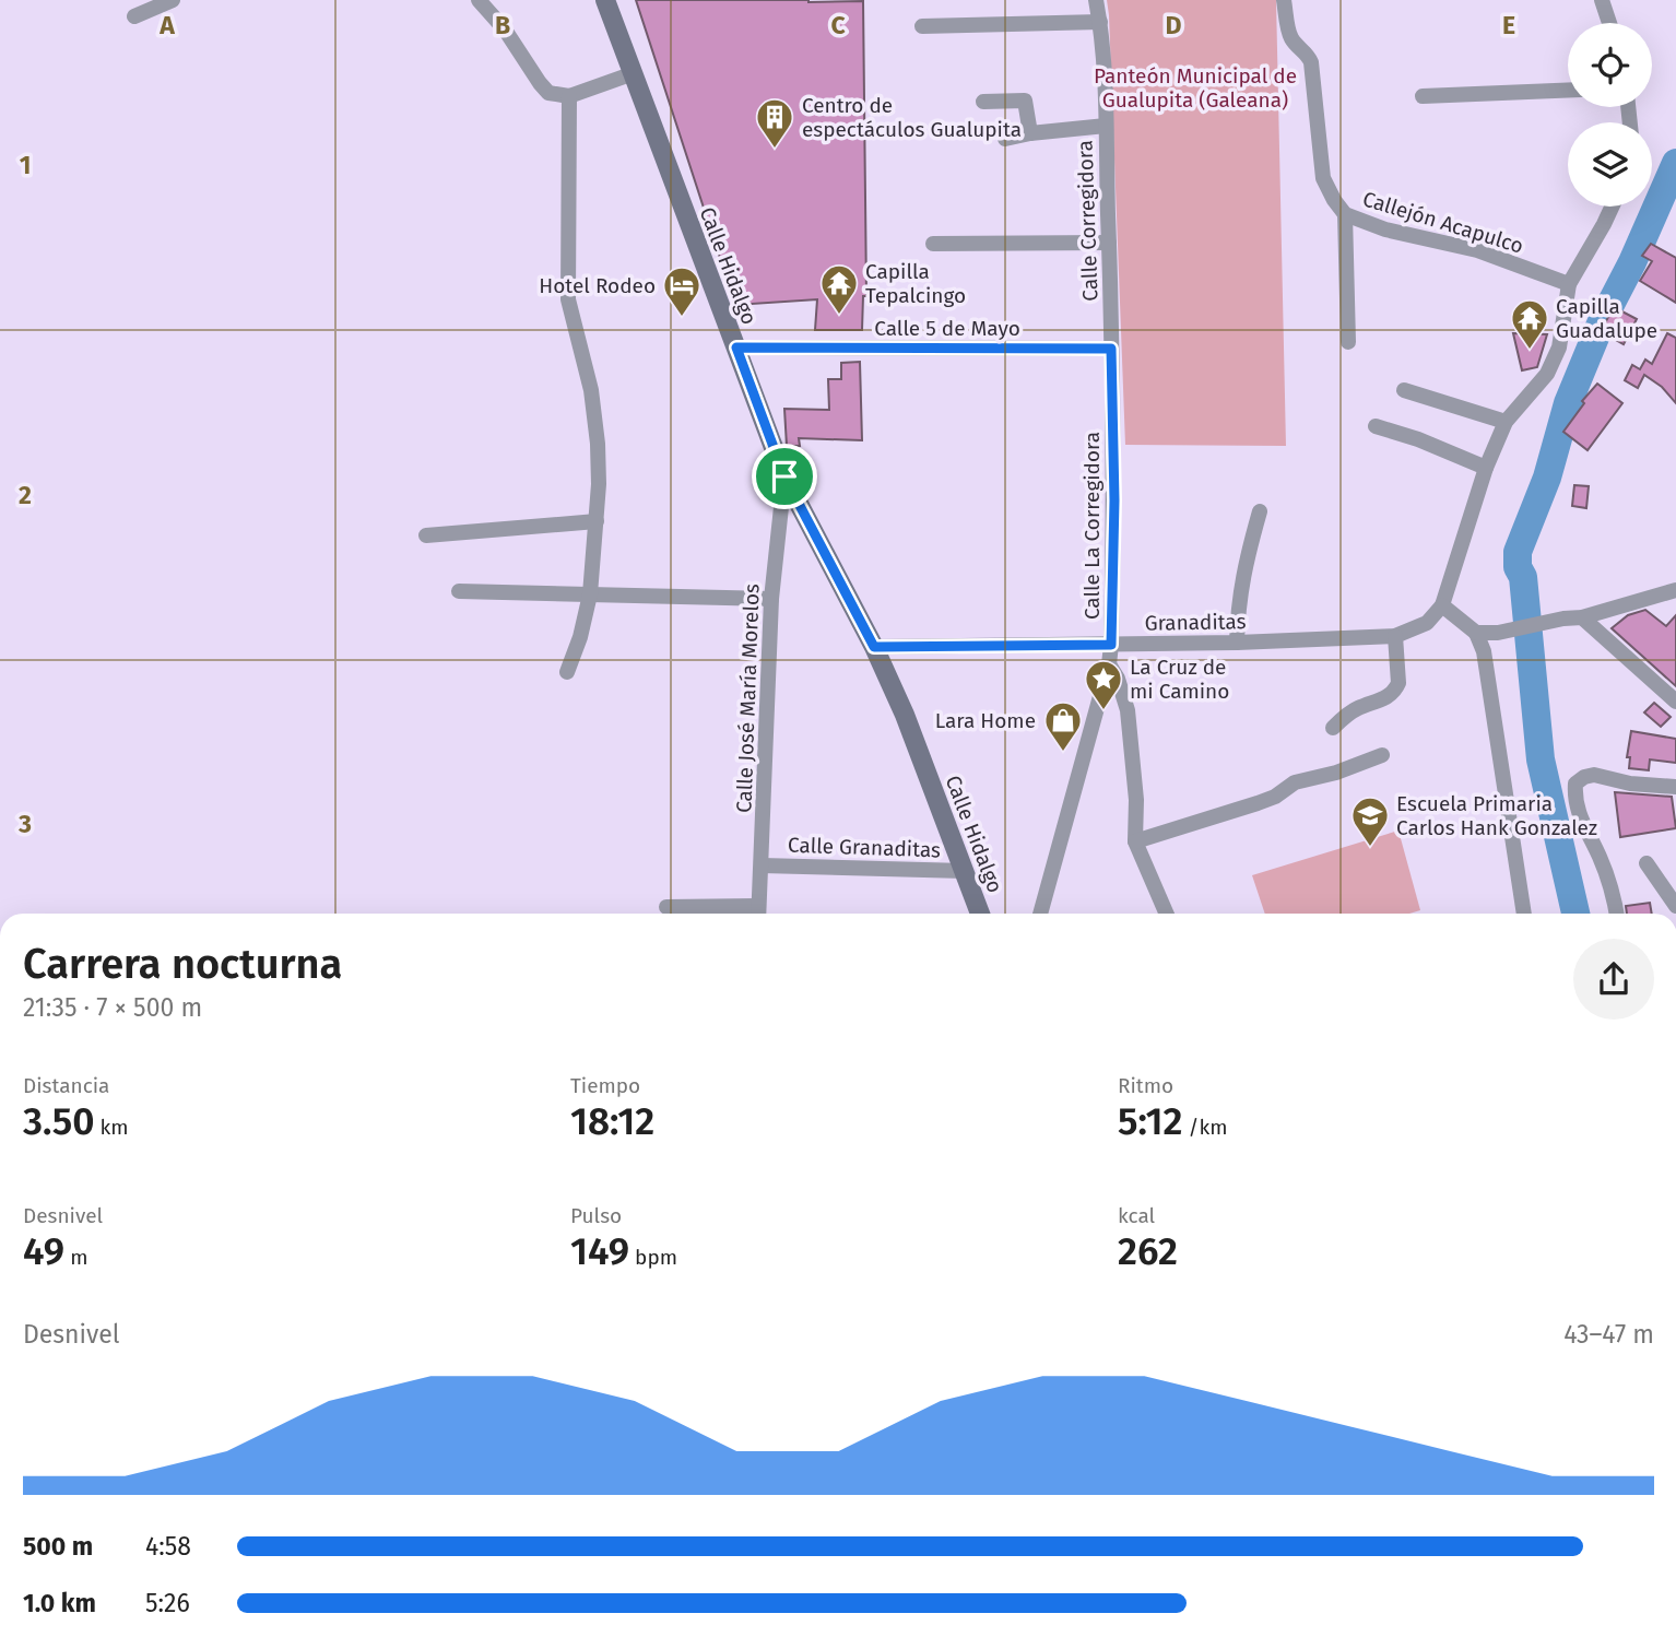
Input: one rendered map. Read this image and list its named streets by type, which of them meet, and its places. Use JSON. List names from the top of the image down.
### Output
{
  "streets": {
    "main road": ["Calle Hidalgo"],
    "street": [
      "Calle Corregidora",
      "Callejón Acapulco",
      "Calle 5 de Mayo",
      "Calle La Corregidora",
      "Granaditas",
      "Calle José María Morelos",
      "Calle Granaditas"
    ]
  },
  "crossings": [
    ["Calle Corregidora", "Calle 5 de Mayo"],
    ["Calle Corregidora", "Calle La Corregidora"],
    ["Calle Hidalgo", "Calle 5 de Mayo"],
    ["Calle Hidalgo", "Granaditas"],
    ["Calle Hidalgo", "Calle José María Morelos"],
    ["Calle Hidalgo", "Calle Granaditas"],
    ["Calle 5 de Mayo", "Calle La Corregidora"],
    ["Calle La Corregidora", "Granaditas"],
    ["Calle José María Morelos", "Calle Granaditas"]
  ],
  "parks": ["Panteón Municipal de Gualupita (Galeana)"],
  "places": {
    "building": ["Centro de espectáculos Gualupita"],
    "temple": ["Capilla Tepalcingo", "Capilla Guadalupe"],
    "hotel": ["Hotel Rodeo"],
    "place": ["La Cruz de mi Camino"],
    "shop": ["Lara Home"],
    "school or university": ["Escuela Primaria Carlos Hank Gonzalez"]
  },
  "page": {
    "heading": ["Carrera nocturna", "21:35 · 7 × 500 m"],
    "stats": [
      ["Distancia", "3.50 km"],
      ["Tiempo", "18:12"],
      ["Ritmo", "5:12 /km"],
      ["Desnivel", "49 m"],
      ["Pulso", "149 bpm"],
      ["kcal", "262"]
    ],
    "chart": ["Desnivel", "43–47 m"],
    "list": [
      {
        "name": "500 m",
        "note": "4:58"
      },
      {
        "name": "1.0 km",
        "note": "5:26"
      }
    ]
  },
  "grid": {
    "columns": [
      "A",
      "B",
      "C",
      "D",
      "E"
    ],
    "rows": ["1", "2", "3"]
  }
}
